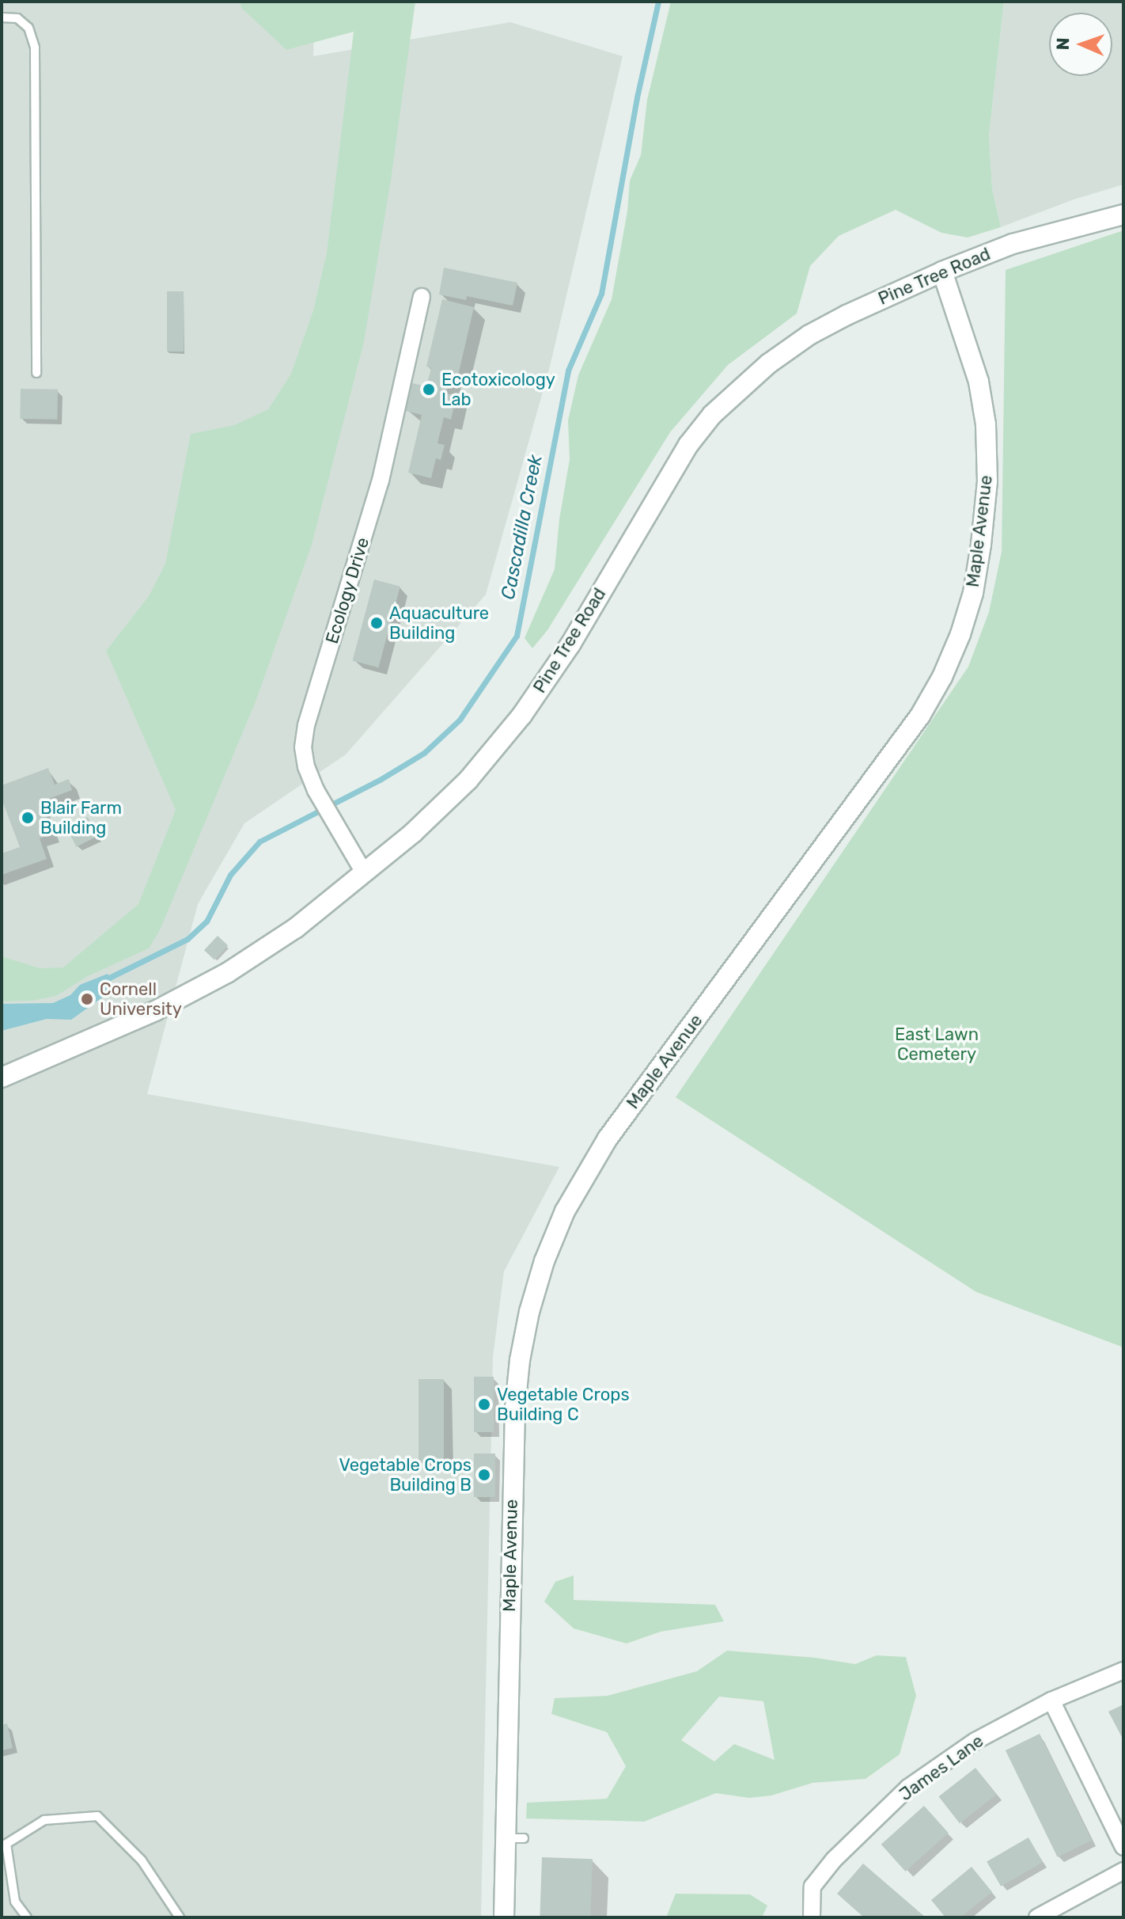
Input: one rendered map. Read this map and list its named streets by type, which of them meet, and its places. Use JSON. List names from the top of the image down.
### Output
{
  "streets": {
    "street": [
      "Pine Tree Road",
      "Maple Avenue",
      "Ecology Drive",
      "James Lane"
    ]
  },
  "crossings": [
    ["Pine Tree Road", "Maple Avenue"],
    ["Pine Tree Road", "Ecology Drive"]
  ],
  "water": ["Cascadilla Creek"],
  "parks": ["East Lawn Cemetery"],
  "places": [
    "Ecotoxicology Lab",
    "Aquaculture Building",
    "Blair Farm Building",
    "Cornell University",
    "Vegetable Crops Building C",
    "Vegetable Crops Building B"
  ],
  "north": "left"
}
